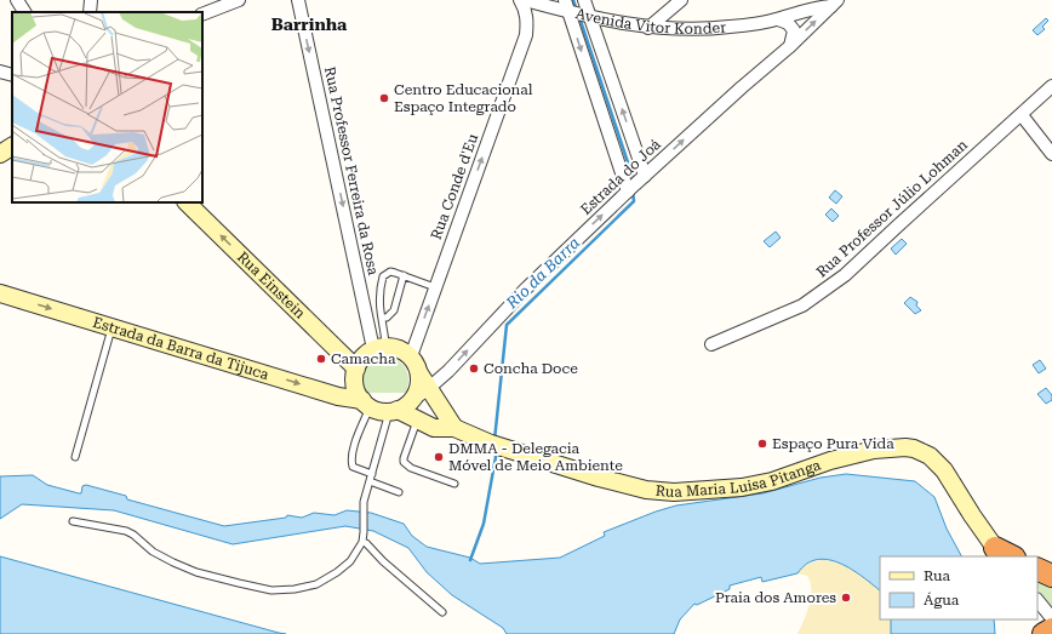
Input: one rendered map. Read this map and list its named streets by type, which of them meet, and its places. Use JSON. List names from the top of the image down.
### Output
{
  "streets": {
    "street": [
      "Avenida Vitor Konder",
      "Rua Professor Ferreira da Rosa",
      "Estrada do Joá",
      "Rua Conde d'Eu",
      "Rua Professor Júlio Lohman",
      "Rua Einstein",
      "Estrada da Barra da Tijuca",
      "Rua Maria Luisa Pitanga"
    ]
  },
  "crossings": [
    ["Avenida Vitor Konder", "Estrada do Joá"],
    ["Rua Professor Ferreira da Rosa", "Estrada do Joá"],
    ["Rua Professor Ferreira da Rosa", "Rua Conde d'Eu"],
    ["Rua Professor Ferreira da Rosa", "Rua Einstein"],
    ["Rua Professor Ferreira da Rosa", "Estrada da Barra da Tijuca"],
    ["Rua Professor Ferreira da Rosa", "Rua Maria Luisa Pitanga"],
    ["Estrada do Joá", "Rua Conde d'Eu"],
    ["Estrada do Joá", "Rua Einstein"],
    ["Estrada do Joá", "Estrada da Barra da Tijuca"],
    ["Estrada do Joá", "Rua Maria Luisa Pitanga"],
    ["Rua Conde d'Eu", "Rua Einstein"],
    ["Rua Conde d'Eu", "Estrada da Barra da Tijuca"],
    ["Rua Conde d'Eu", "Rua Maria Luisa Pitanga"],
    ["Rua Einstein", "Estrada da Barra da Tijuca"],
    ["Rua Einstein", "Rua Maria Luisa Pitanga"],
    ["Estrada da Barra da Tijuca", "Rua Maria Luisa Pitanga"]
  ],
  "one_way": [
    "Rua Professor Ferreira da Rosa",
    "Estrada do Joá",
    "Rua Conde d'Eu",
    "Rua Einstein",
    "Estrada da Barra da Tijuca"
  ],
  "districts": ["Barrinha"],
  "water": ["Rio da Barra"],
  "places": [
    "Centro Educacional Espaço Integrado",
    "Camacha",
    "Concha Doce",
    "Espaço Pura Vida",
    "DMMA - Delegacia Móvel de Meio Ambiente",
    "Praia dos Amores"
  ],
  "legend": ["Rua", "Água"]
}
